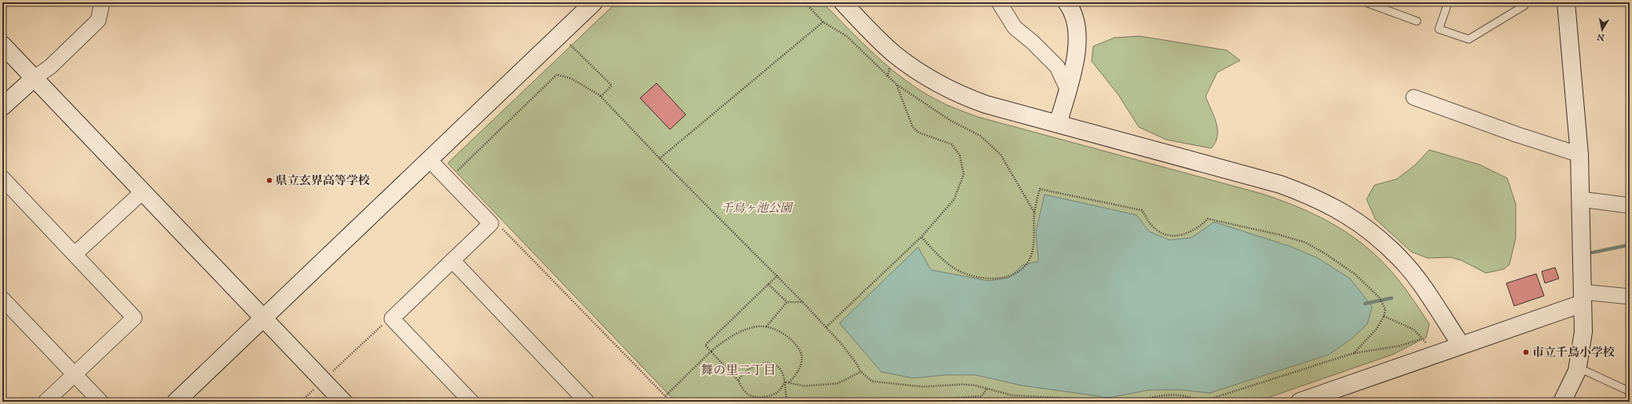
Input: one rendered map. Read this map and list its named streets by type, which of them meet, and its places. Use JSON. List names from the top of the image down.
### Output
{
  "districts": ["舞の里二丁目"],
  "parks": ["千鳥ヶ池公園"],
  "places": ["県立玄界高等学校", "市立千鳥小学校"],
  "north": "bottom"
}
